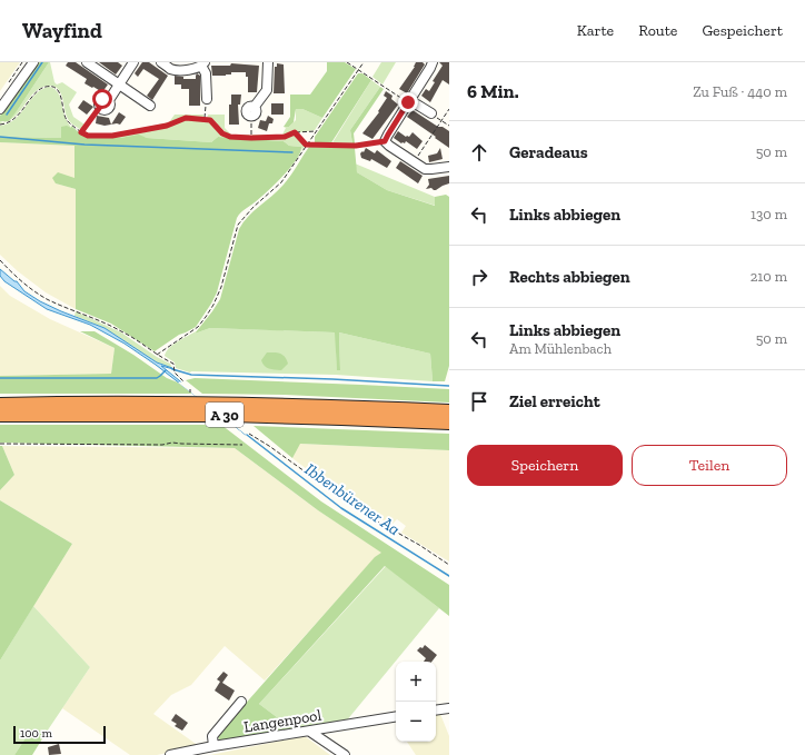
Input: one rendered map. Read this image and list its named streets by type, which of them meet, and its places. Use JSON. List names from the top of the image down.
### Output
{
  "streets": {
    "highway": ["A 30"],
    "street": ["Langenpool"]
  },
  "water": ["Ibbenbürener Aa"],
  "scale_bar": "100 m",
  "page": {
    "header": "Wayfind",
    "nav": ["Karte", "Route", "Gespeichert"],
    "heading": ["6 Min.", "Zu Fuß · 440 m"],
    "list": [
      ["Geradeaus", "50 m"],
      ["Links abbiegen", "130 m"],
      ["Rechts abbiegen", "210 m"],
      ["Links abbiegen", "Am Mühlenbach", "50 m"],
      "Ziel erreicht"
    ],
    "buttons": ["Speichern", "Teilen"],
    "map_buttons": ["+", "−"],
    "scale": "100 m"
  }
}
